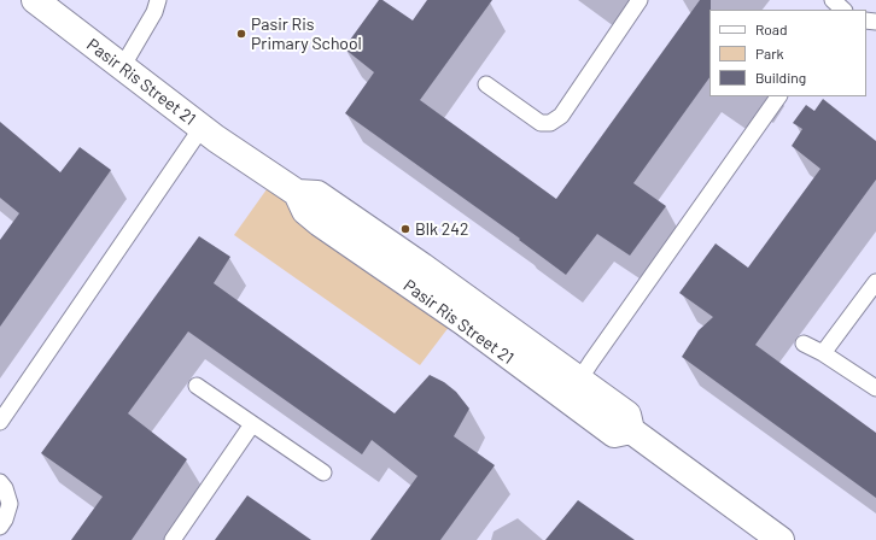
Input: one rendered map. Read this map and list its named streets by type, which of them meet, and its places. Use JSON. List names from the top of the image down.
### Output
{
  "streets": {
    "street": ["Pasir Ris Street 21"]
  },
  "places": ["Pasir Ris Primary School", "Blk 242"],
  "legend": ["Road", "Park", "Building"]
}
